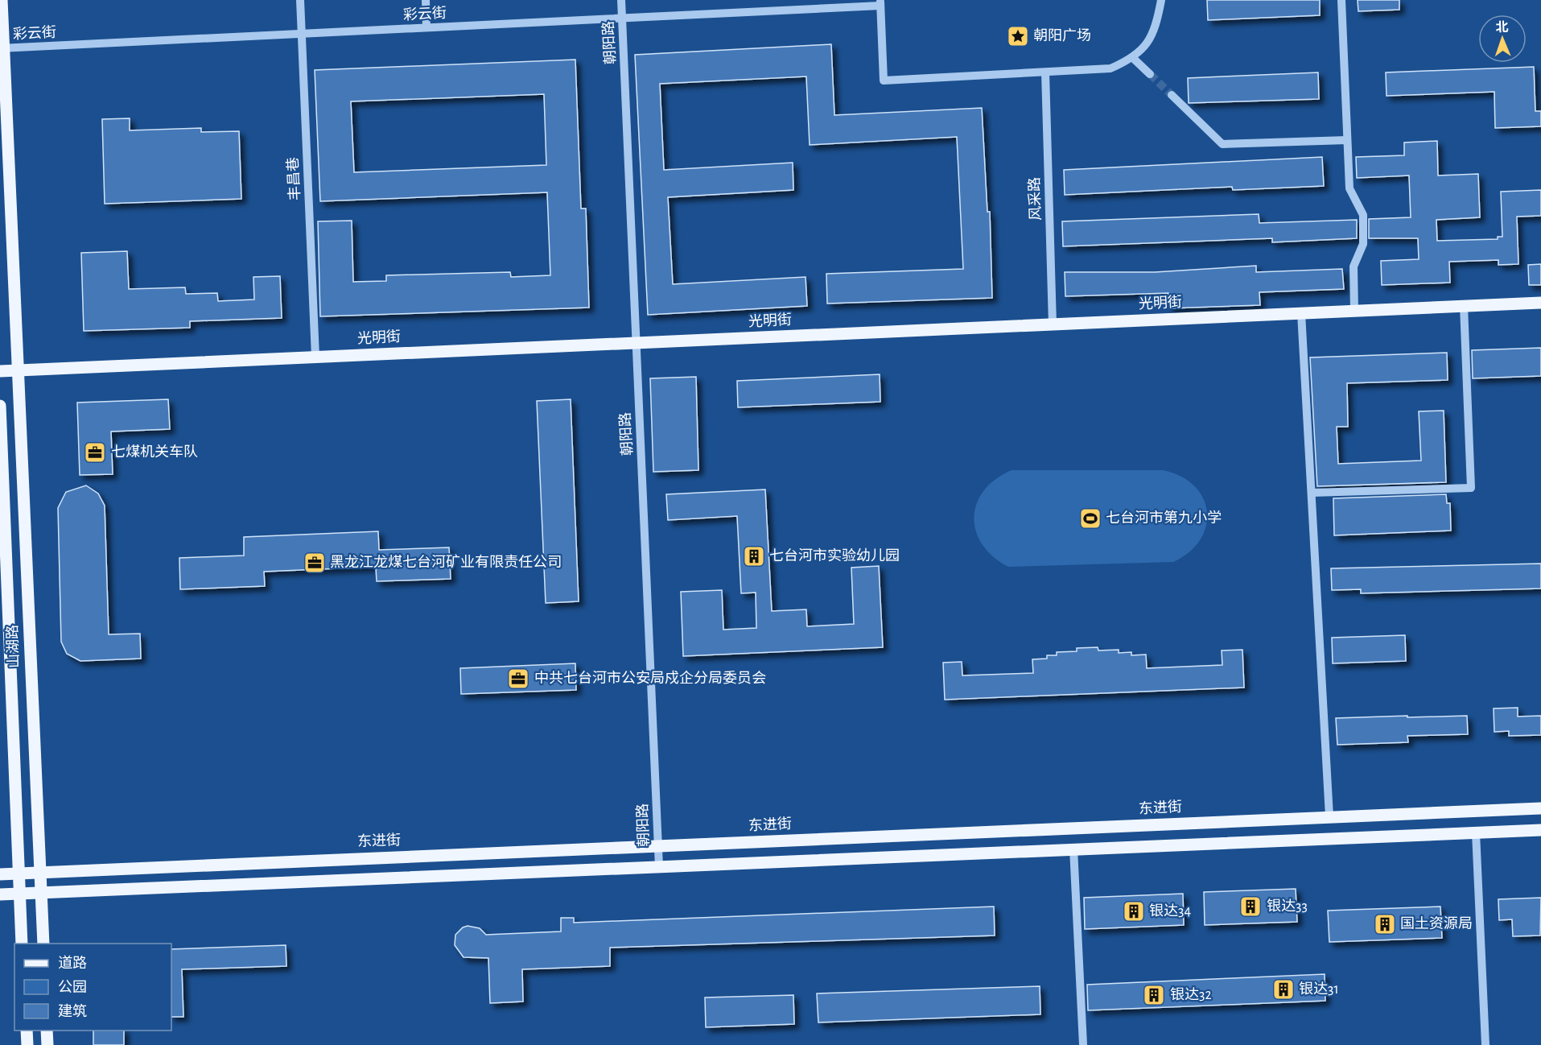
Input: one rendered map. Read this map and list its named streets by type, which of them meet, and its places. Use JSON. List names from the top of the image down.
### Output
{
  "streets": {
    "main road": ["光明街", "山湖路", "东进街"],
    "street": [
      "彩云街",
      "朝阳路",
      "丰昌巷",
      "风采路"
    ]
  },
  "crossings": [
    ["彩云街", "朝阳路"],
    ["彩云街", "丰昌巷"],
    ["彩云街", "山湖路"],
    ["朝阳路", "光明街"],
    ["朝阳路", "东进街"],
    ["丰昌巷", "光明街"],
    ["风采路", "光明街"],
    ["光明街", "山湖路"],
    ["山湖路", "东进街"]
  ],
  "places": {
    "place": ["朝阳广场"],
    "office": ["七煤机关车队", "黑龙江龙煤七台河矿业有限责任公司", "中共七台河市公安局戍企分局委员会"],
    "sports": ["七台河市第九小学"],
    "building": [
      "七台河市实验幼儿园",
      "银达33",
      "银达34",
      "国土资源局",
      "银达31",
      "银达32"
    ]
  },
  "legend": ["道路", "公园", "建筑"],
  "north": "top"
}
